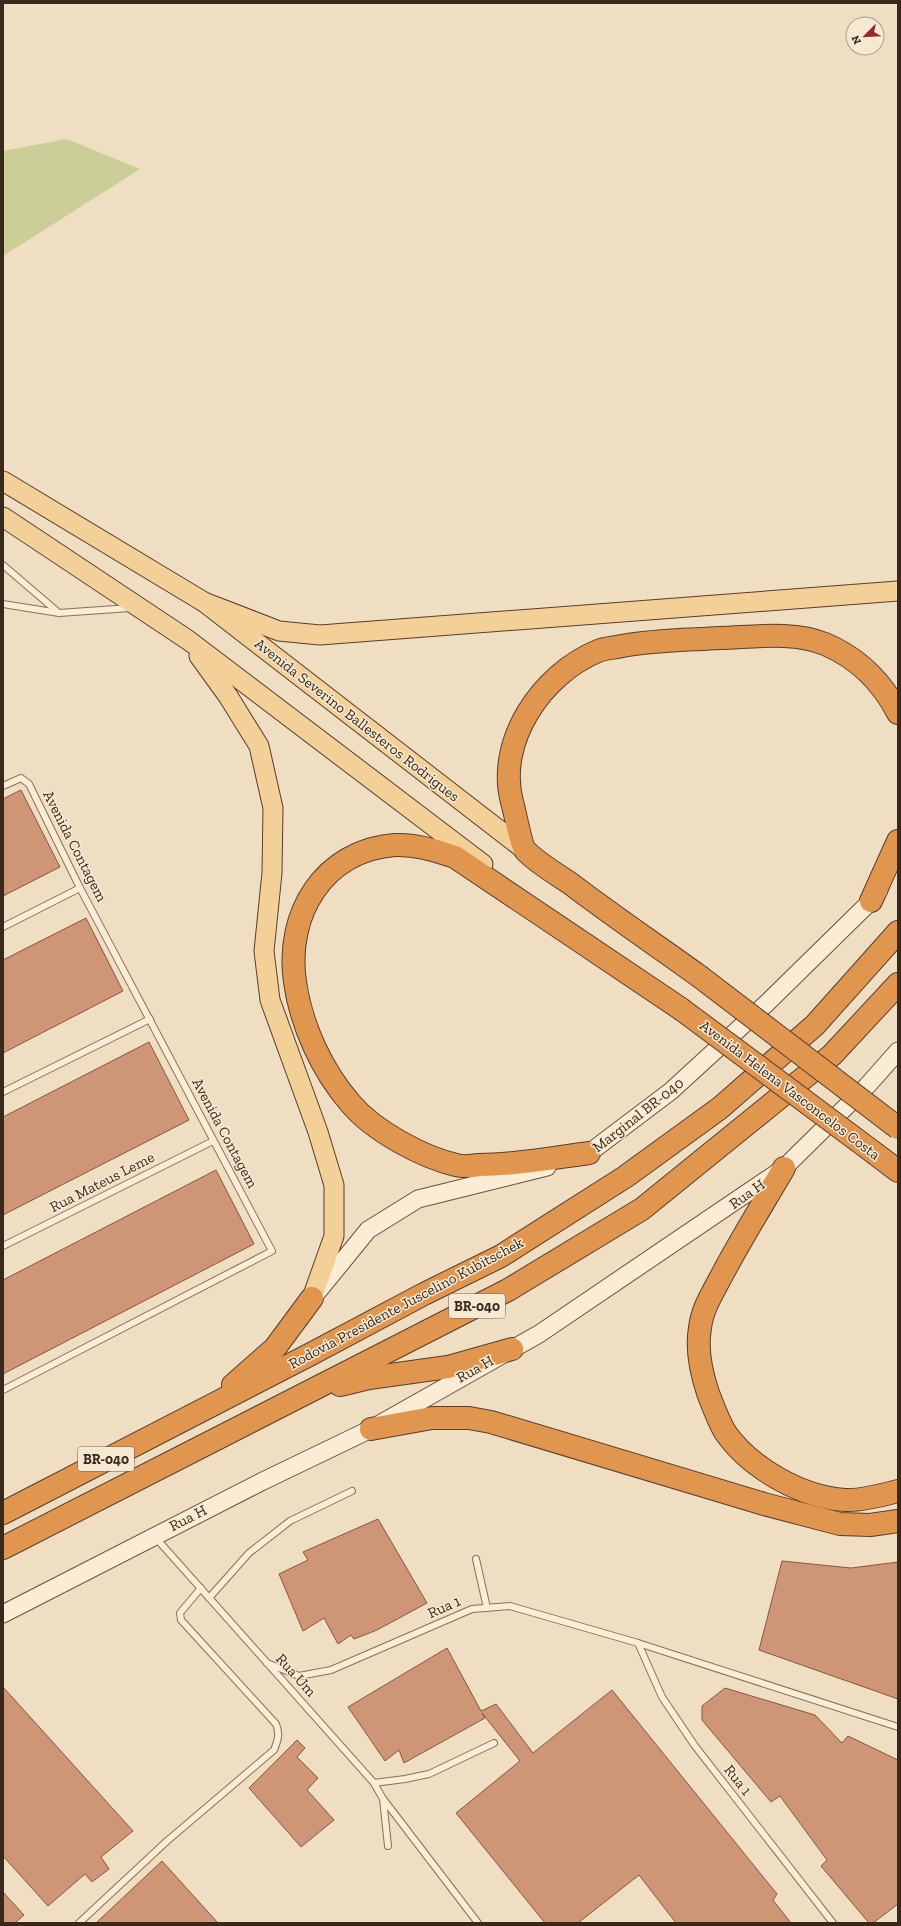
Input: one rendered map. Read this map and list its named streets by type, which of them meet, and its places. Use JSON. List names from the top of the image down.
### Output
{
  "streets": {
    "highway": [
      "Avenida Severino Ballesteros Rodrigues",
      "Avenida Helena Vasconcelos Costa",
      "Rodovia Presidente Juscelino Kubitschek",
      "BR-040"
    ],
    "main road": ["Marginal BR-040", "Rua H"],
    "lane": [
      "Avenida Contagem",
      "Rua Mateus Leme",
      "Rua 1",
      "Rua Um"
    ]
  },
  "crossings": [
    ["Avenida Contagem", "Rua Mateus Leme"],
    ["Rua H", "Rua Um"],
    ["Rua 1", "Rua Um"]
  ],
  "north": "bottom left"
}
